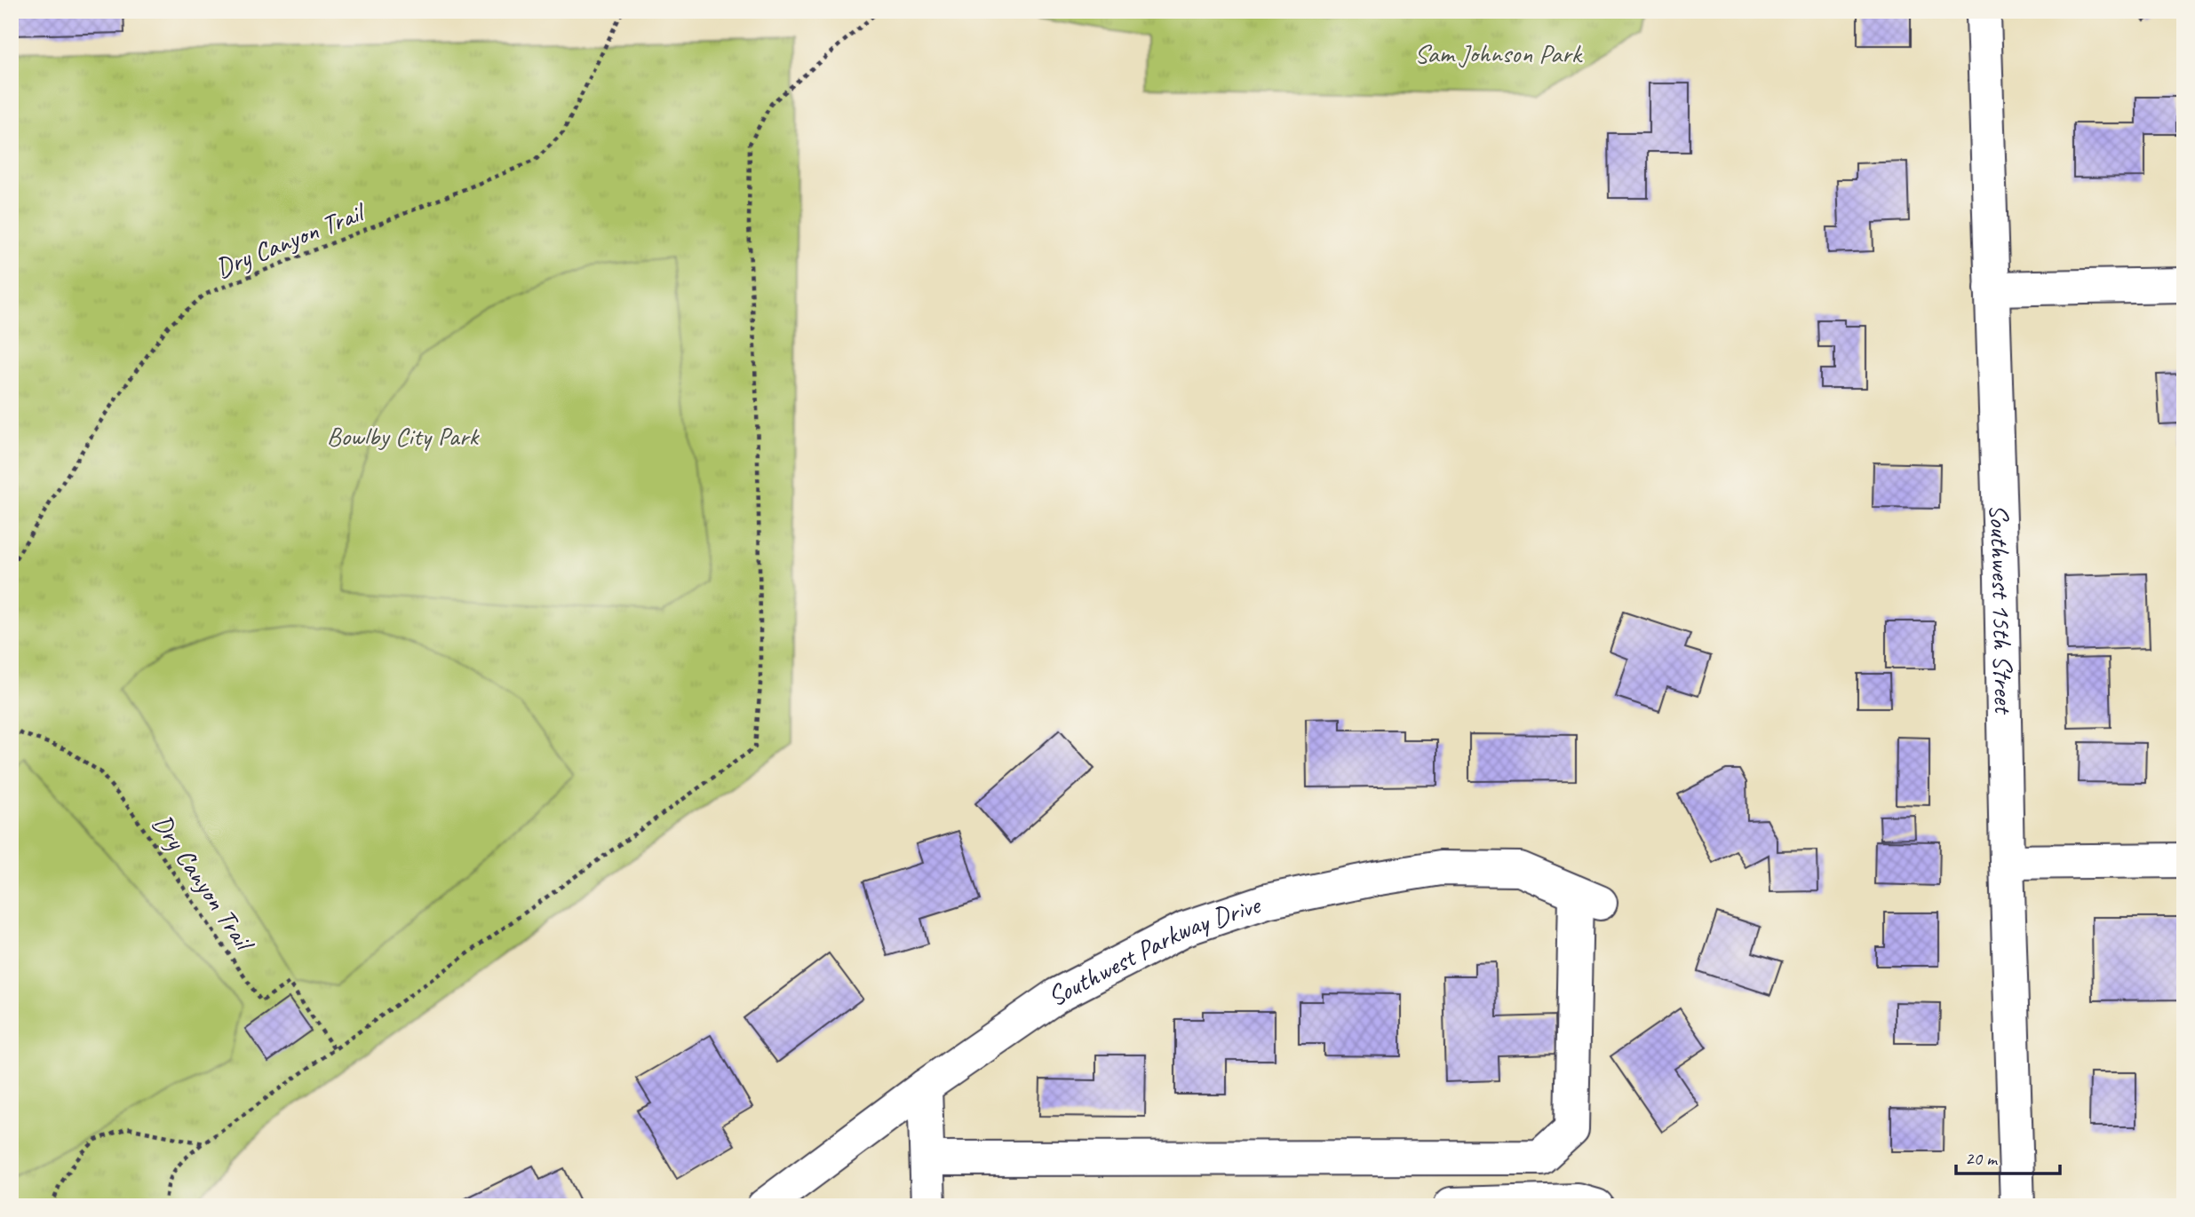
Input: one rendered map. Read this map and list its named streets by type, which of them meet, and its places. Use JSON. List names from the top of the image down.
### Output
{
  "streets": {
    "street": ["Southwest 15th Street", "Southwest Parkway Drive"],
    "path": ["Dry Canyon Trail"]
  },
  "parks": ["Sam Johnson Park", "Bowlby City Park"],
  "scale_bar": "20 m"
}
